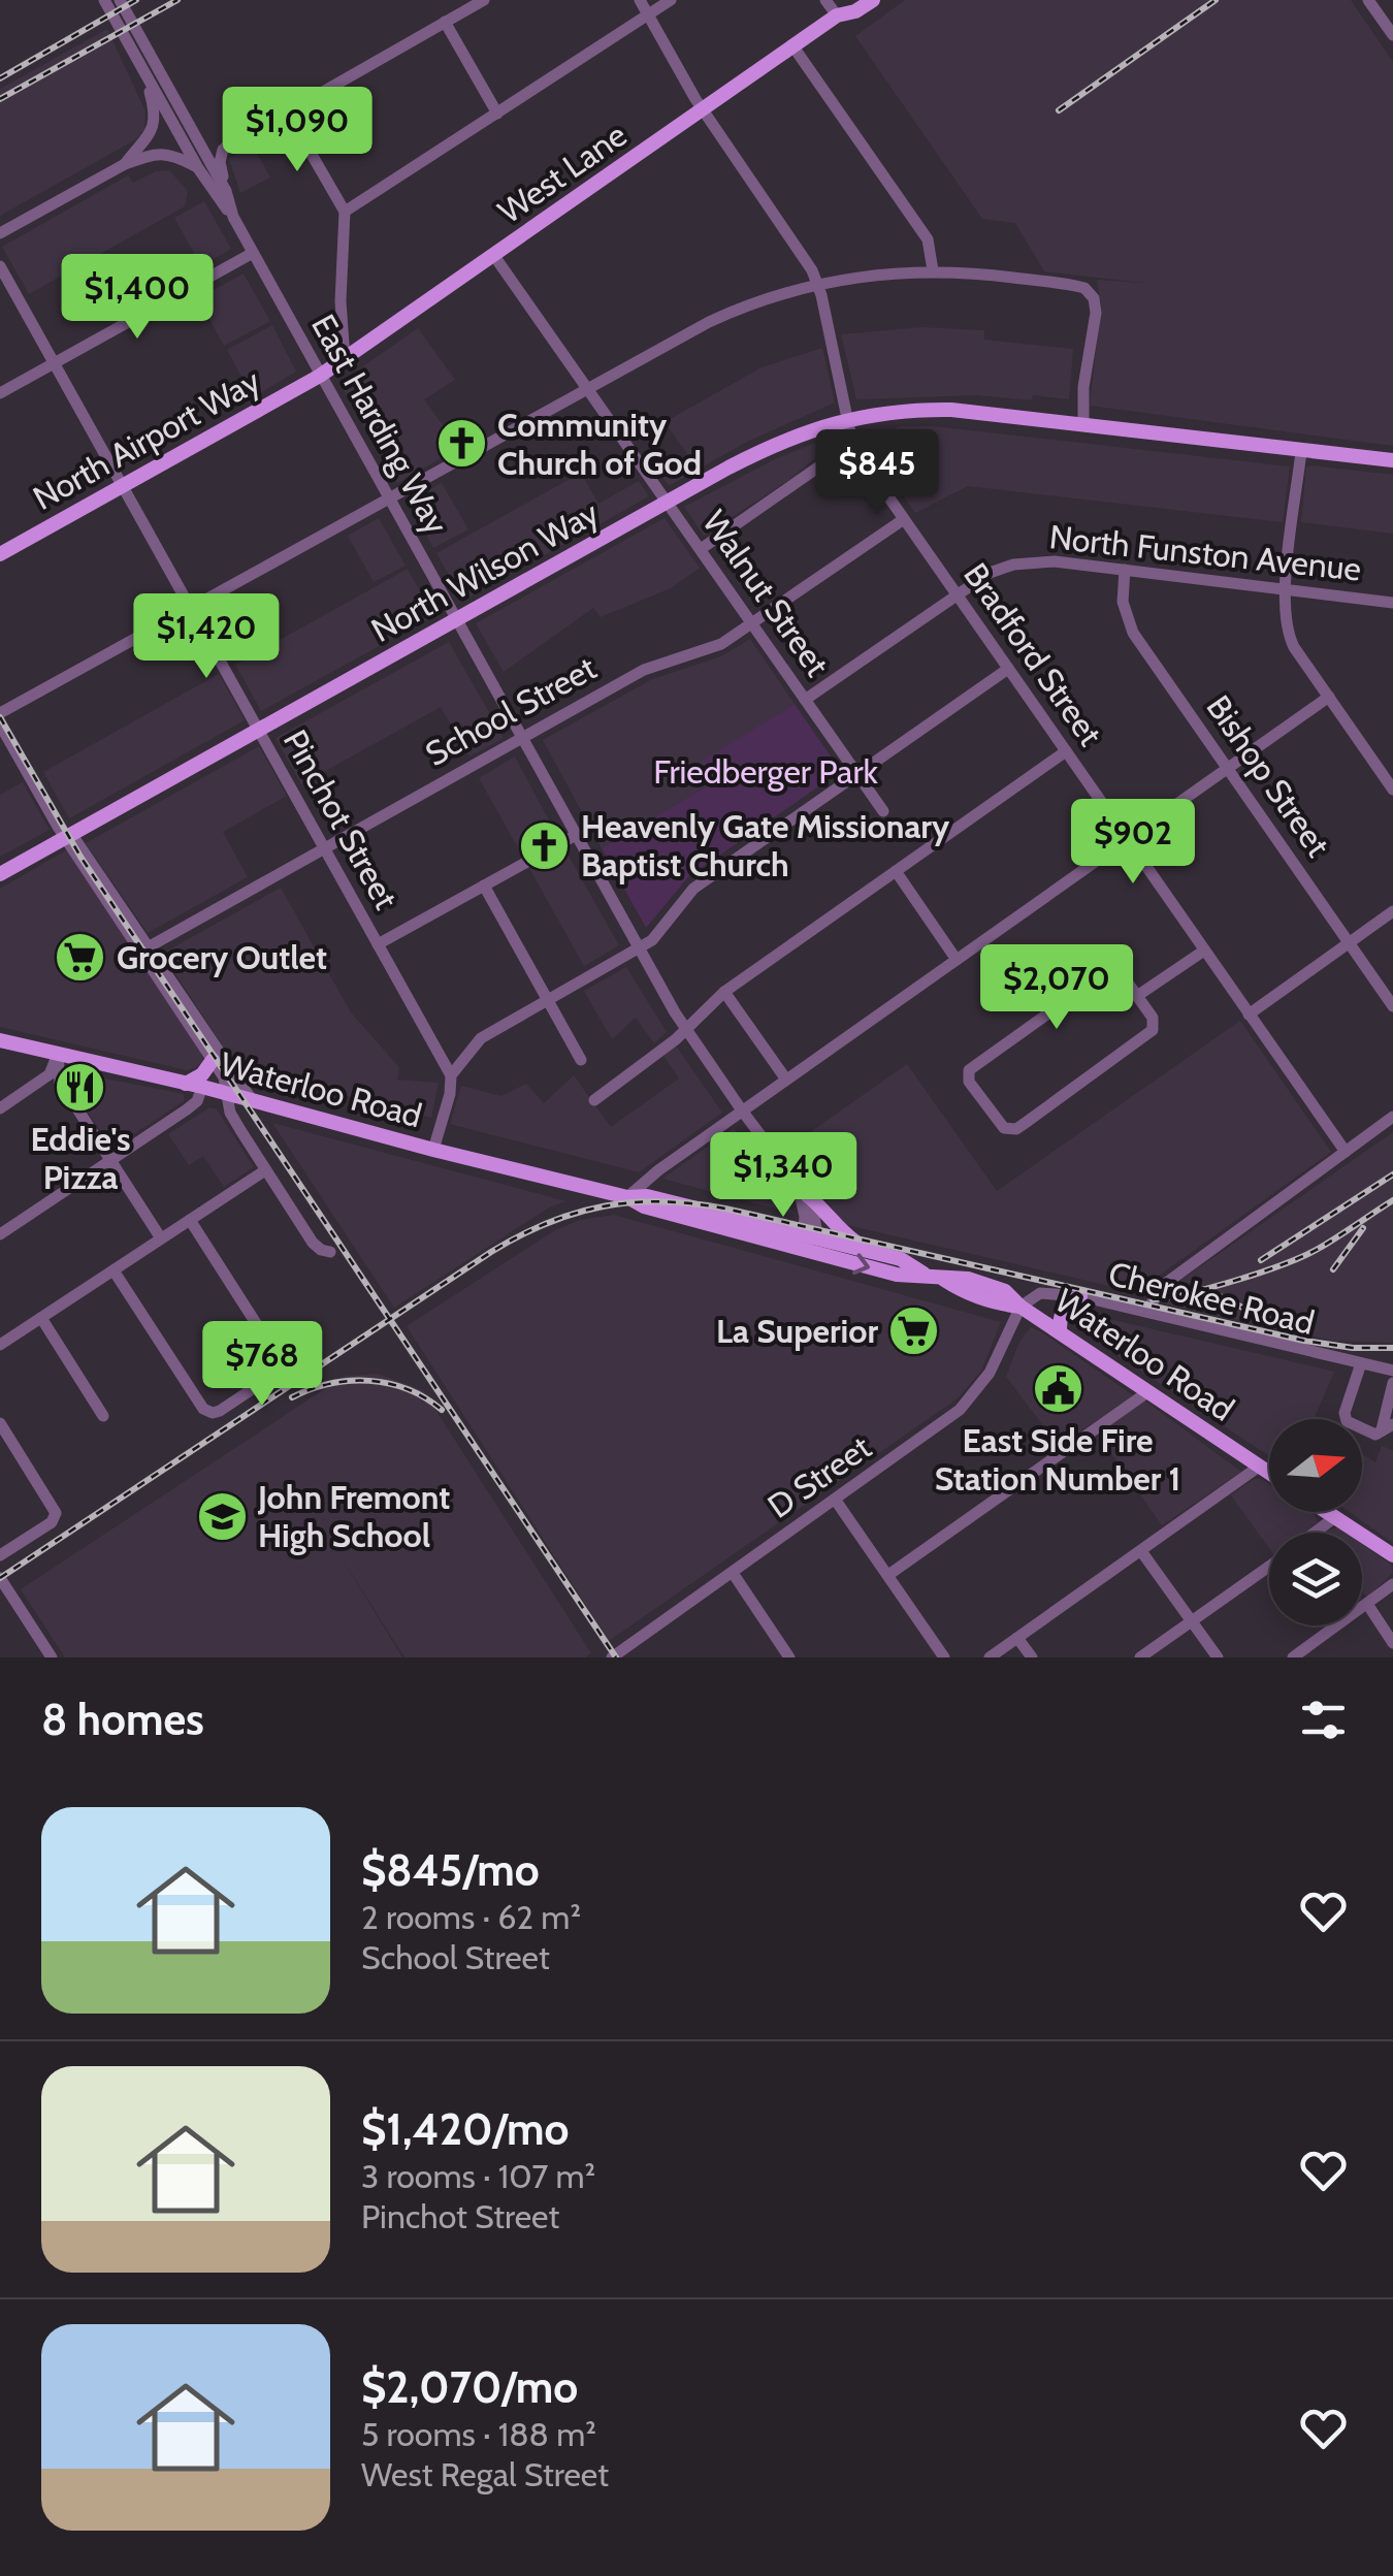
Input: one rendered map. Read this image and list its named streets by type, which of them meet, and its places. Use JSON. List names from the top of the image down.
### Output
{
  "streets": {
    "main road": [
      "West Lane",
      "North Airport Way",
      "North Wilson Way",
      "Waterloo Road"
    ],
    "street": [
      "East Harding Way",
      "North Funston Avenue",
      "Walnut Street",
      "Bradford Street",
      "School Street",
      "Bishop Street",
      "Pinchot Street",
      "Cherokee Road",
      "D Street"
    ]
  },
  "crossings": [
    ["West Lane", "East Harding Way"],
    ["West Lane", "North Airport Way"],
    ["West Lane", "Walnut Street"],
    ["West Lane", "Bradford Street"],
    ["East Harding Way", "North Airport Way"],
    ["East Harding Way", "North Wilson Way"],
    ["East Harding Way", "School Street"],
    ["East Harding Way", "Waterloo Road"],
    ["North Airport Way", "Pinchot Street"],
    ["North Funston Avenue", "Walnut Street"],
    ["North Funston Avenue", "Bradford Street"],
    ["North Funston Avenue", "Bishop Street"],
    ["North Wilson Way", "Walnut Street"],
    ["North Wilson Way", "Bradford Street"],
    ["North Wilson Way", "Pinchot Street"],
    ["Walnut Street", "School Street"],
    ["Bradford Street", "School Street"],
    ["School Street", "Pinchot Street"],
    ["Waterloo Road", "Cherokee Road"],
    ["Waterloo Road", "D Street"],
    ["Cherokee Road", "D Street"]
  ],
  "parks": ["Friedberger Park"],
  "places": {
    "church": ["Community Church of God", "Heavenly Gate Missionary Baptist Church"],
    "supermarket": ["Grocery Outlet", "La Superior"],
    "restaurant": ["Eddie's Pizza"],
    "public building": ["East Side Fire Station Number 1"],
    "school or university": ["John Fremont High School"]
  },
  "north": "right",
  "page": {
    "price": [
      "$1,090",
      "$1,400",
      "$845",
      "$1,420",
      "$902",
      "$2,070",
      "$1,340",
      "$768"
    ],
    "heading": "8 homes",
    "list": [
      {
        "name": "$845/mo",
        "note": "2 rooms · 62 m² · School Street"
      },
      {
        "name": "$1,420/mo",
        "note": "3 rooms · 107 m² · Pinchot Street"
      },
      {
        "name": "$2,070/mo",
        "note": "5 rooms · 188 m² · West Regal Street"
      }
    ]
  }
}
